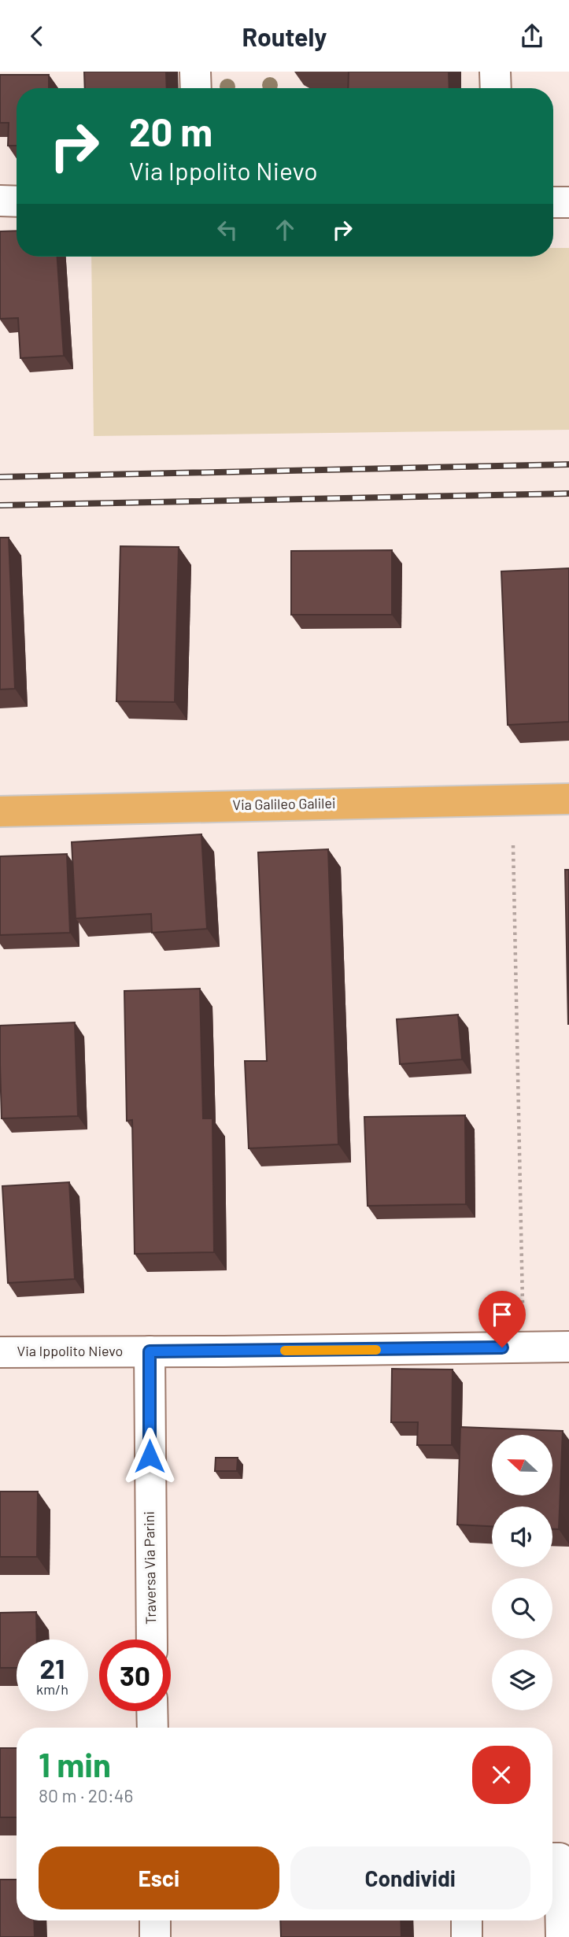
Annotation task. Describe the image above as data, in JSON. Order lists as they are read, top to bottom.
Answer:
{
  "streets": {
    "main road": ["Via Galileo Galilei"],
    "street": ["Via Ippolito Nievo", "Traversa Via Parini"]
  },
  "crossings": [
    ["Via Ippolito Nievo", "Traversa Via Parini"]
  ],
  "north": "left",
  "page": {
    "header": "Routely",
    "turn": ["20 m", "Via Ippolito Nievo"],
    "speed": "21 km/h",
    "limit": "30",
    "heading": ["1 min", "80 m · 20:46"],
    "buttons": ["Esci", "Condividi"]
  }
}
